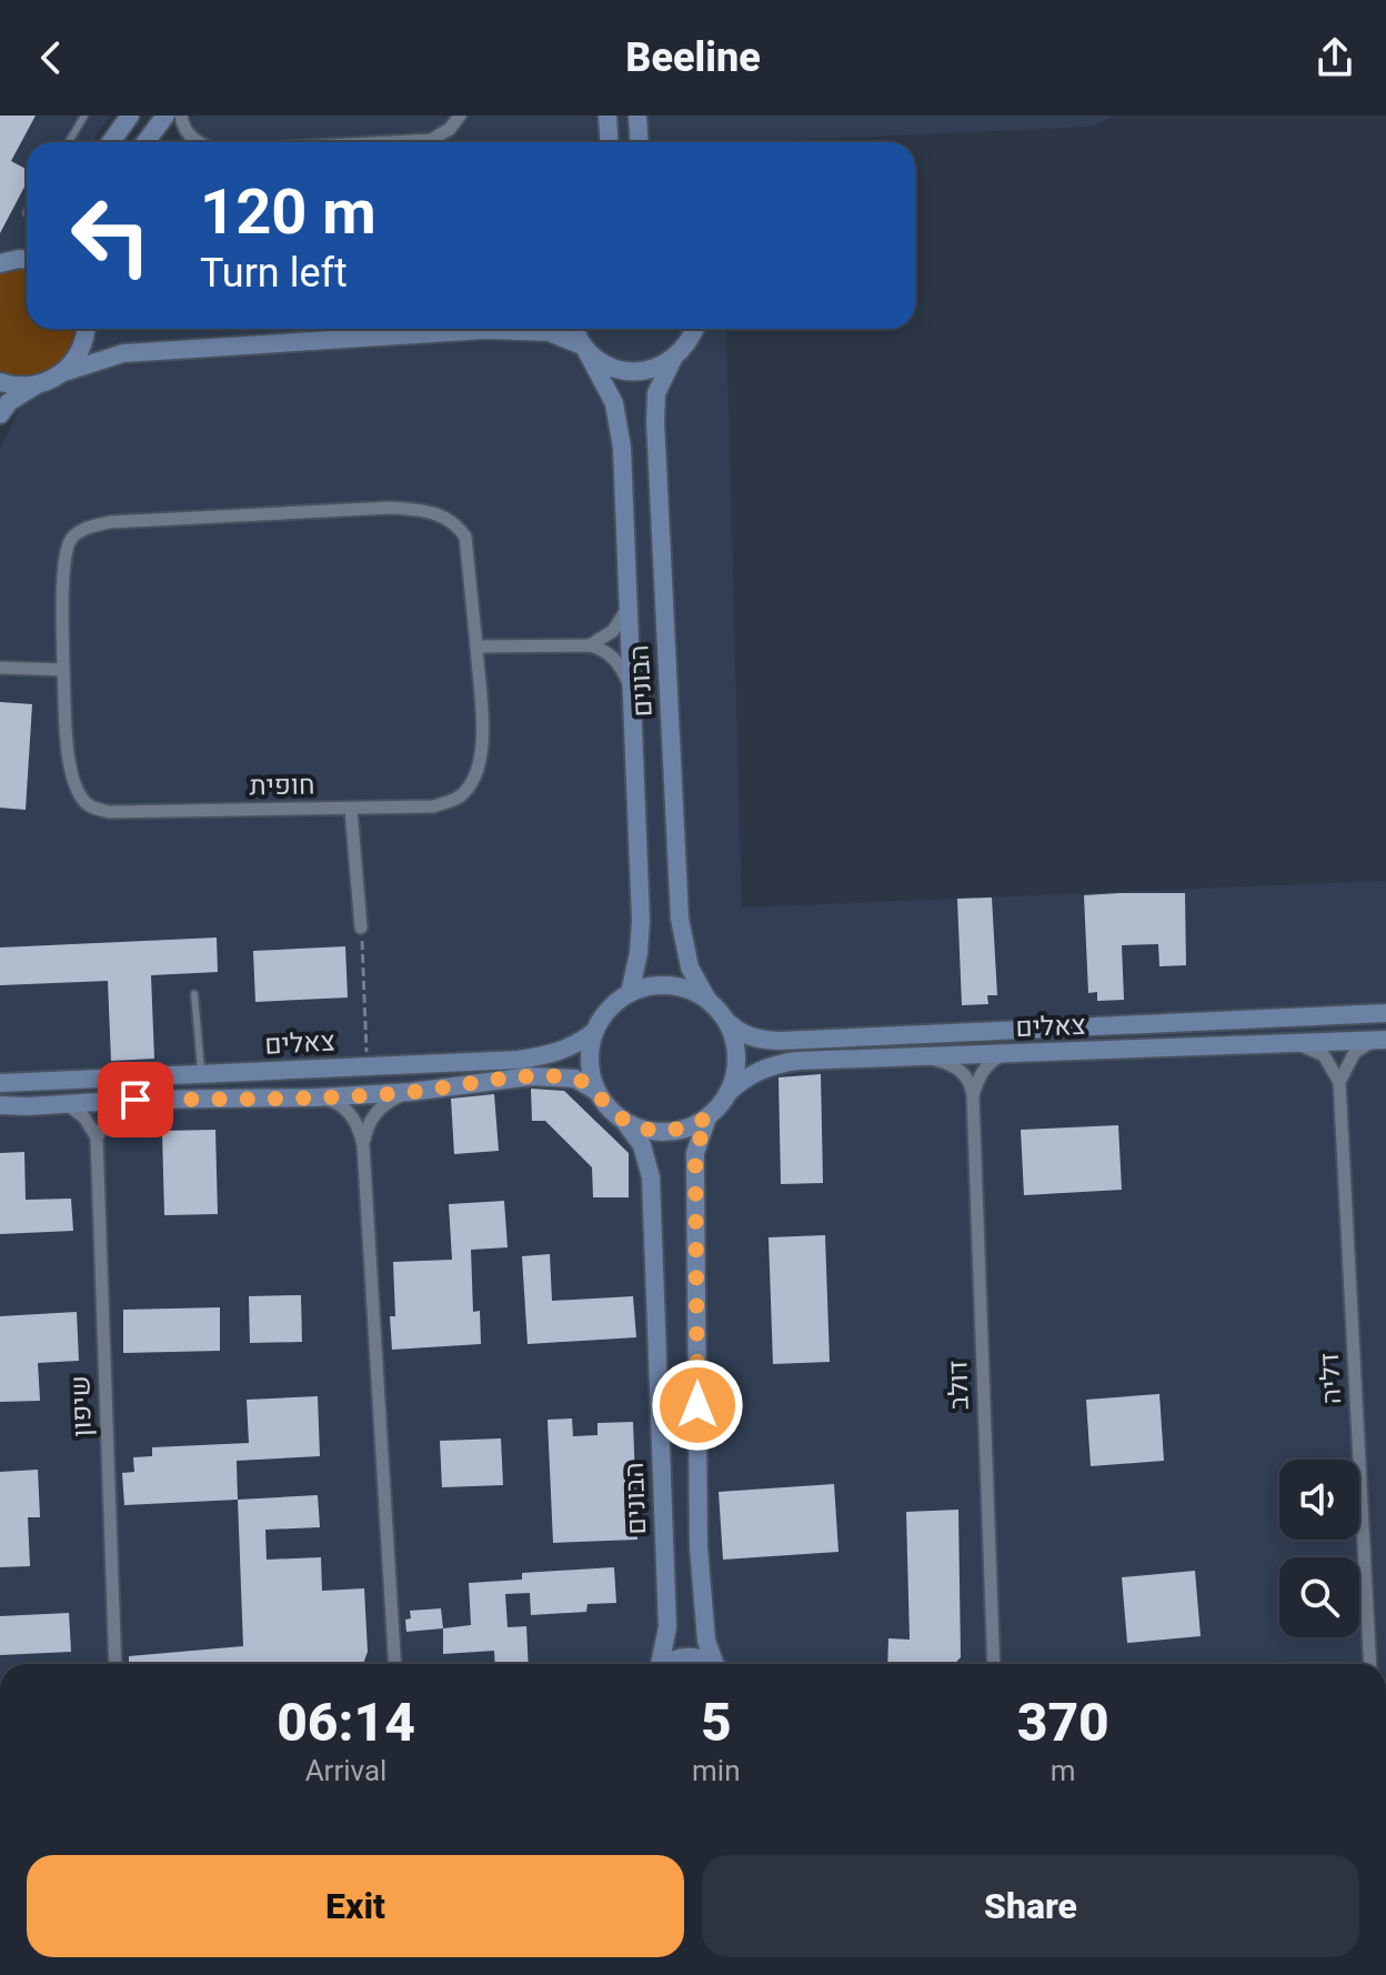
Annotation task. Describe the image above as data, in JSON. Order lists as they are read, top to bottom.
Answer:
{
  "streets": {
    "street": [
      "הבונים",
      "חופית",
      "צאלים",
      "דליה",
      "דולב",
      "שיפון"
    ]
  },
  "crossings": [
    ["הבונים", "צאלים"]
  ],
  "page": {
    "header": "Beeline",
    "turn": ["120 m", "Turn left"],
    "eta": [
      "06:14",
      "Arrival",
      "5",
      "min",
      "370",
      "m"
    ],
    "buttons": ["Exit", "Share"]
  }
}
